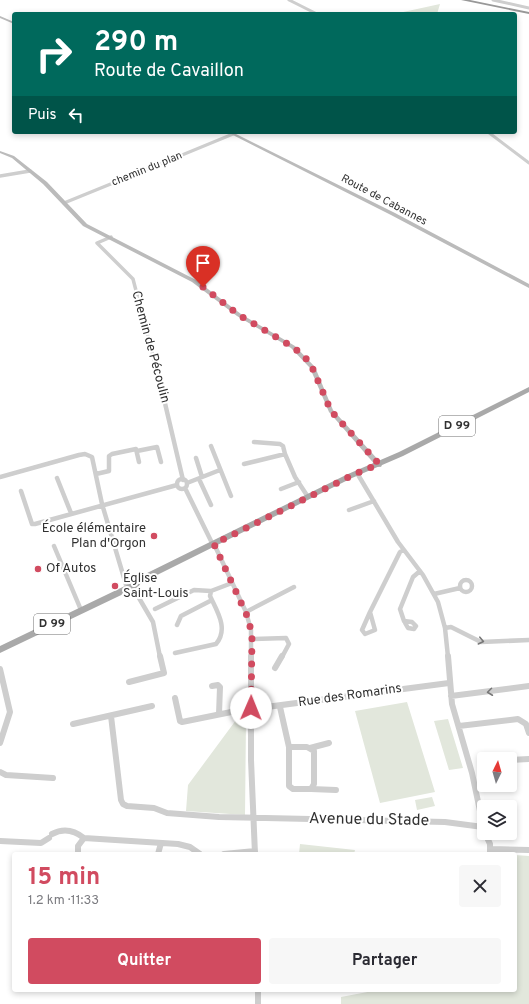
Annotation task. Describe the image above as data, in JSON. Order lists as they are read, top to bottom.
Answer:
{
  "streets": {
    "main road": ["D 99"],
    "street": [
      "chemin du plan",
      "Route de Cabannes",
      "Chemin de Pécoulin",
      "Rue des Romarins",
      "Avenue du Stade"
    ]
  },
  "crossings": [
    ["Chemin de Pécoulin", "D 99"],
    ["Chemin de Pécoulin", "Rue des Romarins"],
    ["Chemin de Pécoulin", "Avenue du Stade"]
  ],
  "places": ["École élémentaire Plan d'Orgon", "Of Autos", "Église Saint-Louis"],
  "north": "top",
  "page": {
    "turn": ["290 m", "Route de Cavaillon"],
    "then": "Puis",
    "heading": ["15 min", "1.2 km · 11:33"],
    "buttons": ["Quitter", "Partager"]
  }
}
